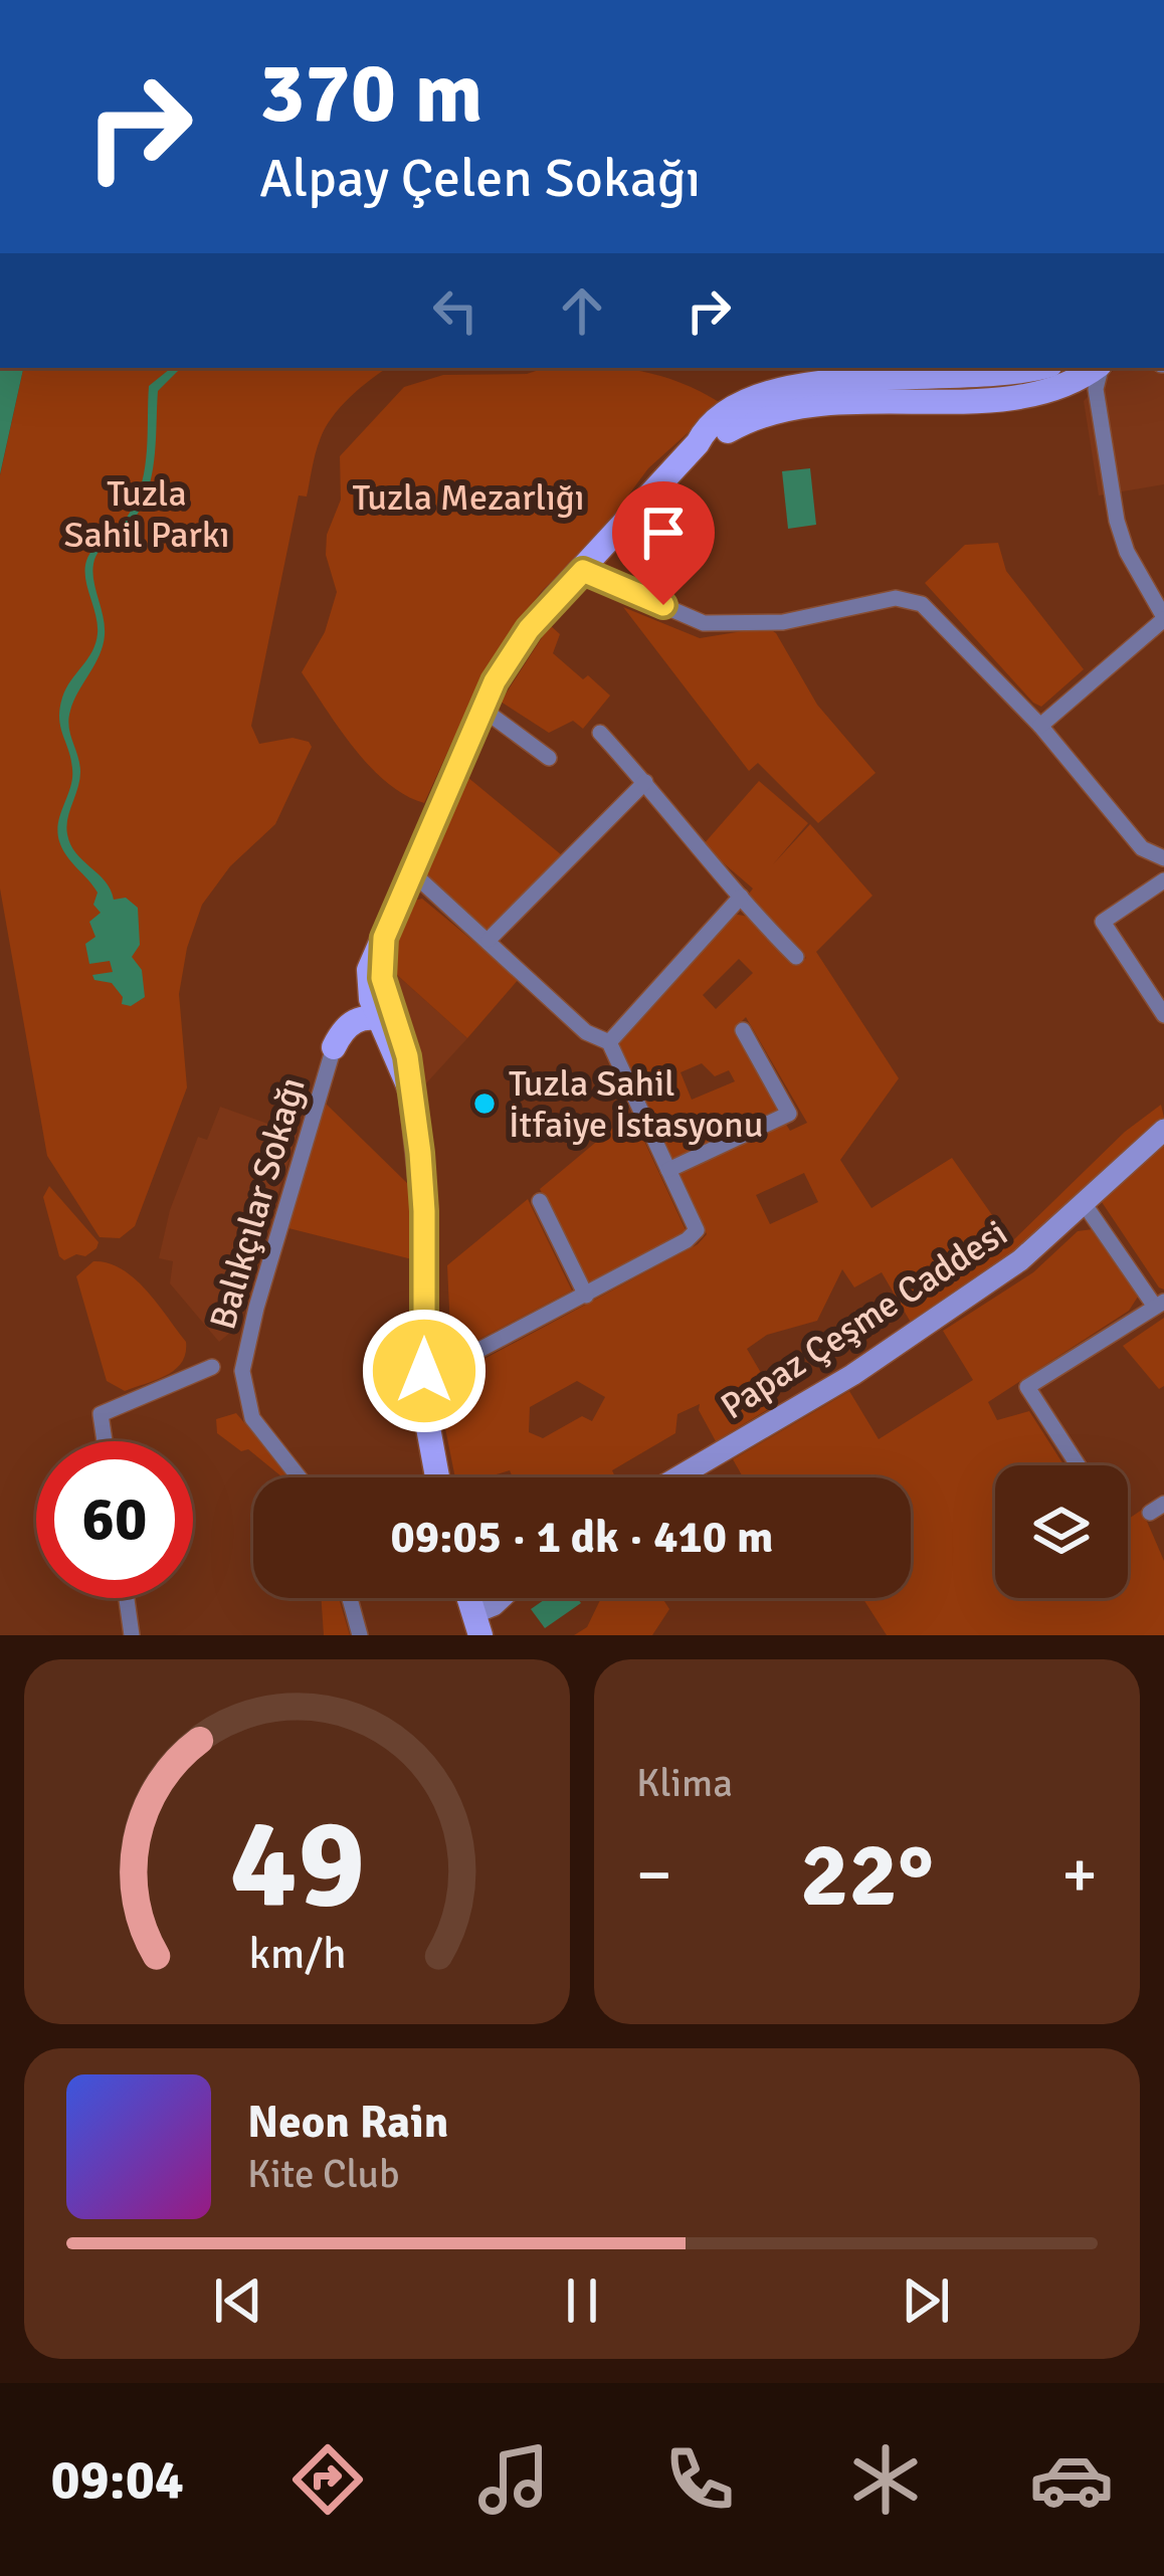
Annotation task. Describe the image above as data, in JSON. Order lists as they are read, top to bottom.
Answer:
{
  "streets": {
    "street": ["Balıkçılar Sokağı", "Papaz Çeşme Caddesi"]
  },
  "parks": ["Tuzla Sahil Parkı", "Tuzla Mezarlığı"],
  "places": ["Tuzla Sahil İtfaiye İstasyonu"],
  "page": {
    "turn": ["370 m", "Alpay Çelen Sokağı"],
    "limit": "60",
    "trip": "09:05 · 1 dk · 410 m",
    "tile": "Klima",
    "heat": ["−", "22°", "+"],
    "song": ["Neon Rain", "Kite Club"],
    "tabs": "09:04",
    "gauge": ["49", "km/h"]
  }
}
